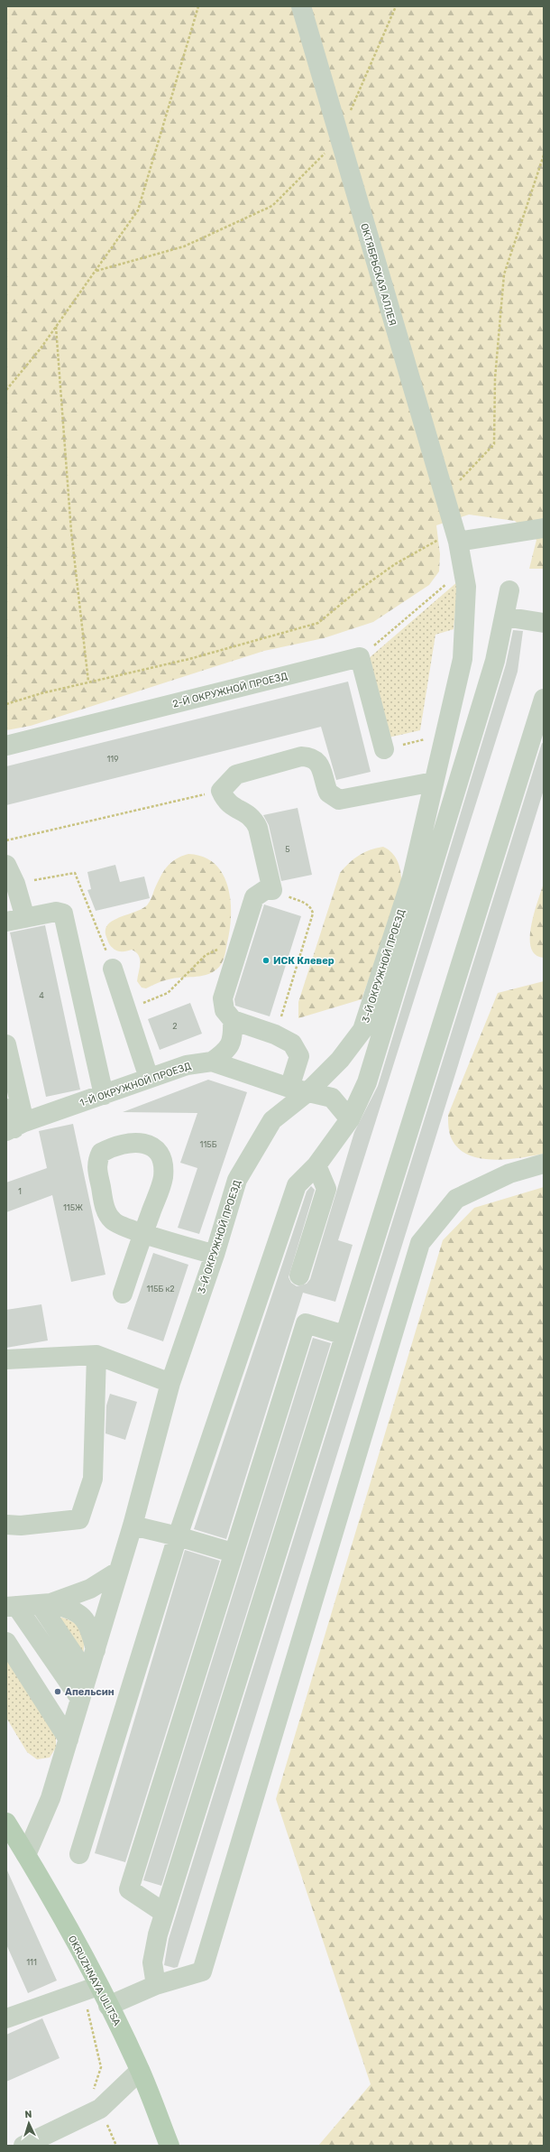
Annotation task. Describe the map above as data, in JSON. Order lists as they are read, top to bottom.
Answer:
{
  "streets": {
    "main road": ["OKRUZHNAYA ULITSA"],
    "street": [
      "ОКТЯБРЬСКАЯ АЛЛЕЯ",
      "2-Й ОКРУЖНОЙ ПРОЕЗД",
      "3-Й ОКРУЖНОЙ ПРОЕЗД",
      "1-Й ОКРУЖНОЙ ПРОЕЗД"
    ]
  },
  "crossings": [
    ["ОКТЯБРЬСКАЯ АЛЛЕЯ", "3-Й ОКРУЖНОЙ ПРОЕЗД"],
    ["3-Й ОКРУЖНОЙ ПРОЕЗД", "1-Й ОКРУЖНОЙ ПРОЕЗД"],
    ["3-Й ОКРУЖНОЙ ПРОЕЗД", "OKRUZHNAYA ULITSA"]
  ],
  "places": ["ИСК Клевер", "Апельсин"],
  "house_numbers": [
    "119",
    "5",
    "4",
    "2",
    "115Б",
    "1",
    "115Ж",
    "115Б к2",
    "111"
  ],
  "north": "top"
}
